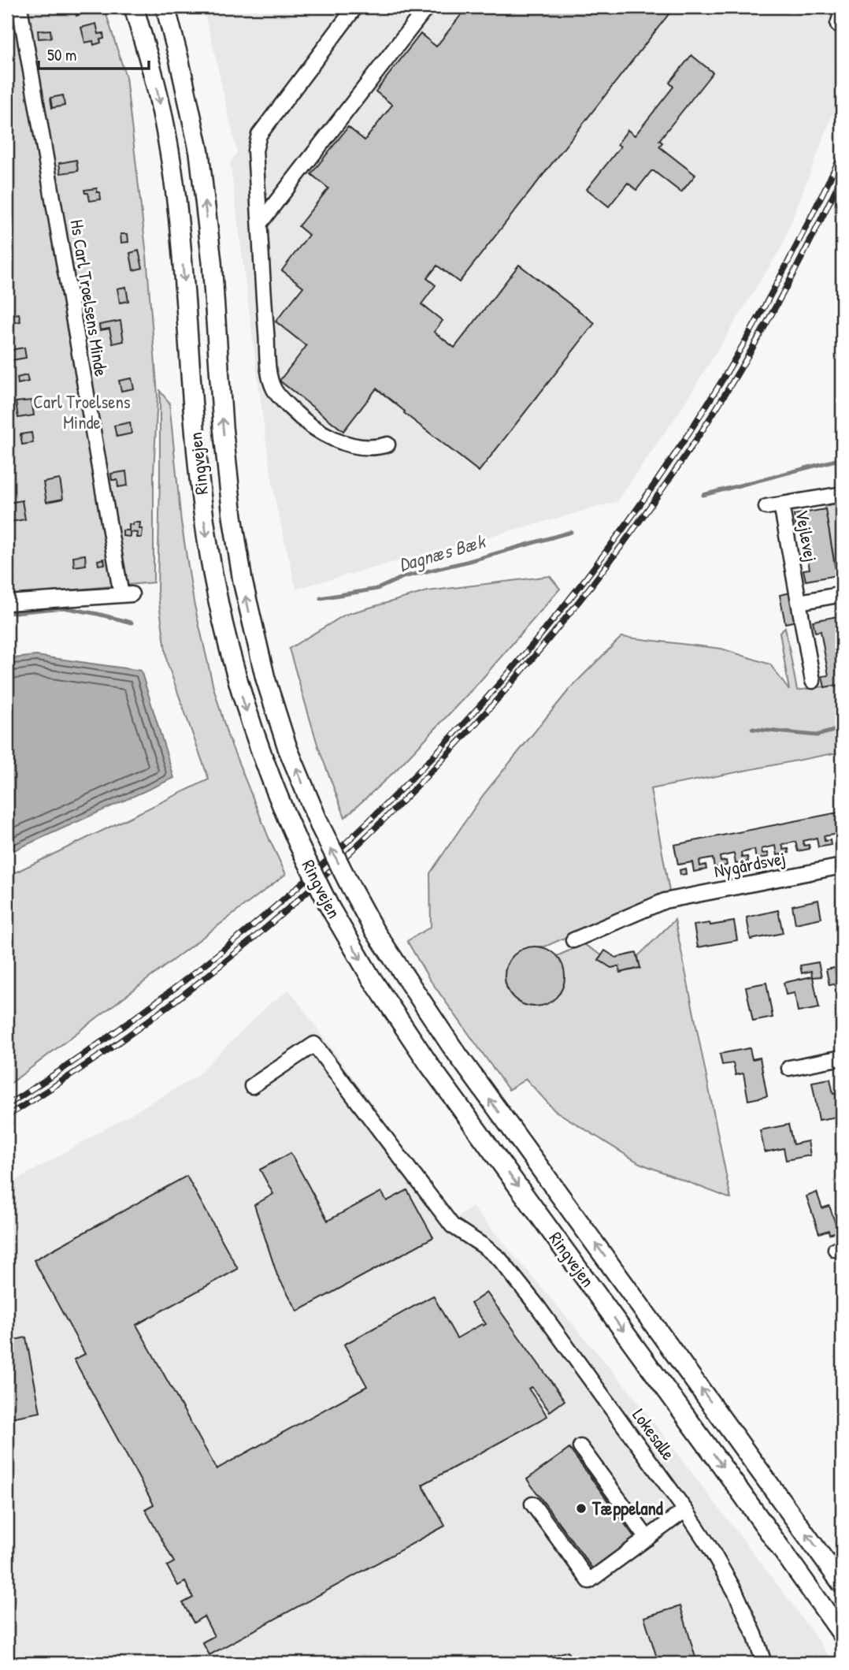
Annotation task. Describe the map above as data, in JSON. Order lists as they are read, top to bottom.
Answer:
{
  "streets": {
    "main road": ["Ringvejen"],
    "street": [
      "Hs Carl Troelsens Minde",
      "Vejlevej",
      "Nygårdsvej",
      "Lokesalle"
    ]
  },
  "water": ["Dagnæs Bæk"],
  "parks": ["Carl Troelsens Minde"],
  "places": ["Tæppeland"],
  "scale_bar": "50 m"
}
